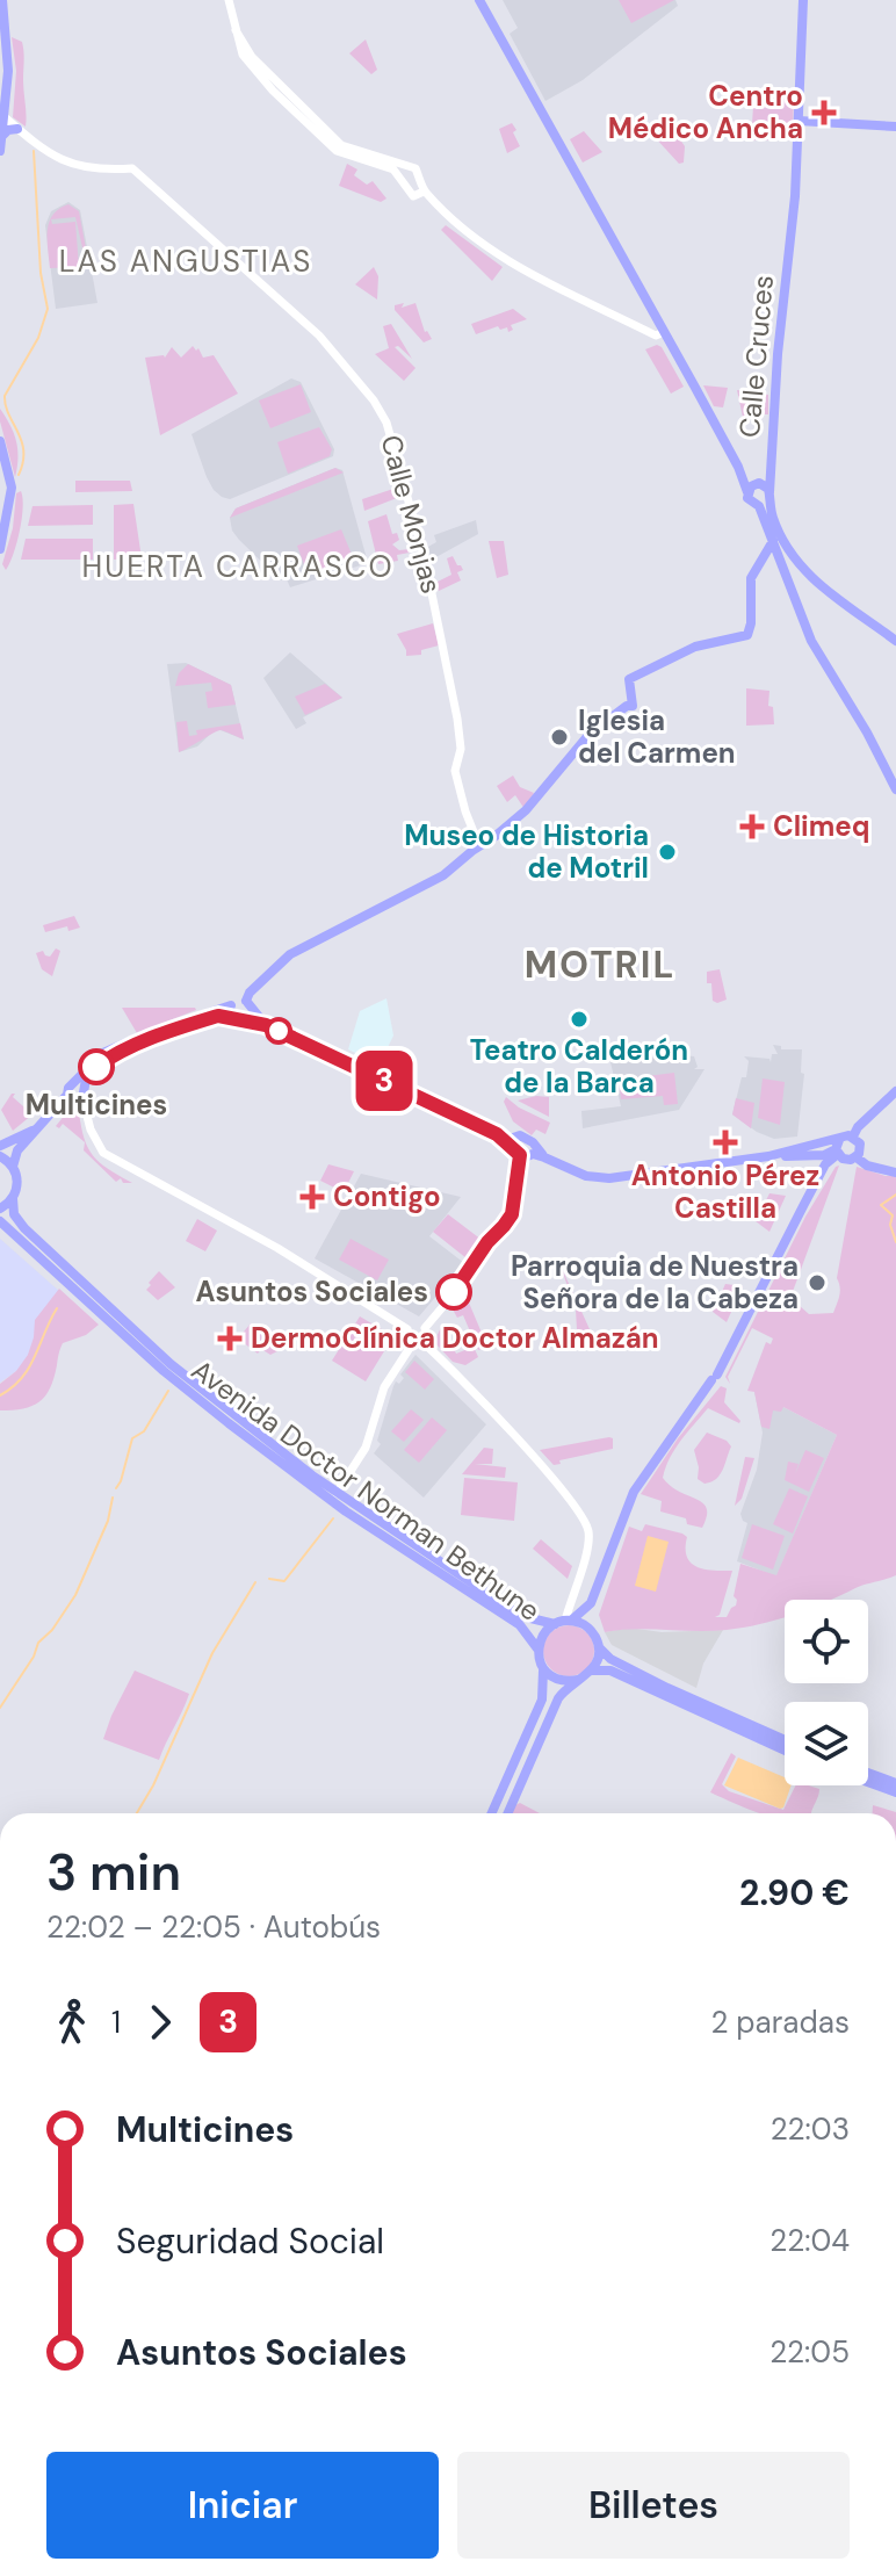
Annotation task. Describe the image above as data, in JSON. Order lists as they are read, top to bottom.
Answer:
{
  "streets": {
    "main road": ["Calle Cruces", "Avenida Doctor Norman Bethune"],
    "street": ["Calle Monjas"]
  },
  "districts": ["LAS ANGUSTIAS", "HUERTA CARRASCO", "MOTRIL"],
  "places": {
    "health": [
      "Centro Médico Ancha",
      "Climeq",
      "Antonio Pérez Castilla",
      "Contigo",
      "DermoClínica Doctor Almazán"
    ],
    "other": [
      "Iglesia del Carmen",
      "Museo de Historia de Motril",
      "Teatro Calderón de la Barca",
      "Multicines",
      "Parroquia de Nuestra Señora de la Cabeza",
      "Asuntos Sociales"
    ]
  },
  "lines": ["bus line 3"],
  "page": {
    "on_map": "3",
    "heading": ["3 min", "22:02 – 22:05 · Autobús", "2.90 €"],
    "legs": ["1", "3", "2 paradas"],
    "list": [
      {
        "name": "Multicines",
        "value": "22:03"
      },
      {
        "name": "Seguridad Social",
        "value": "22:04"
      },
      {
        "name": "Asuntos Sociales",
        "value": "22:05"
      }
    ],
    "buttons": ["Iniciar", "Billetes"]
  }
}
